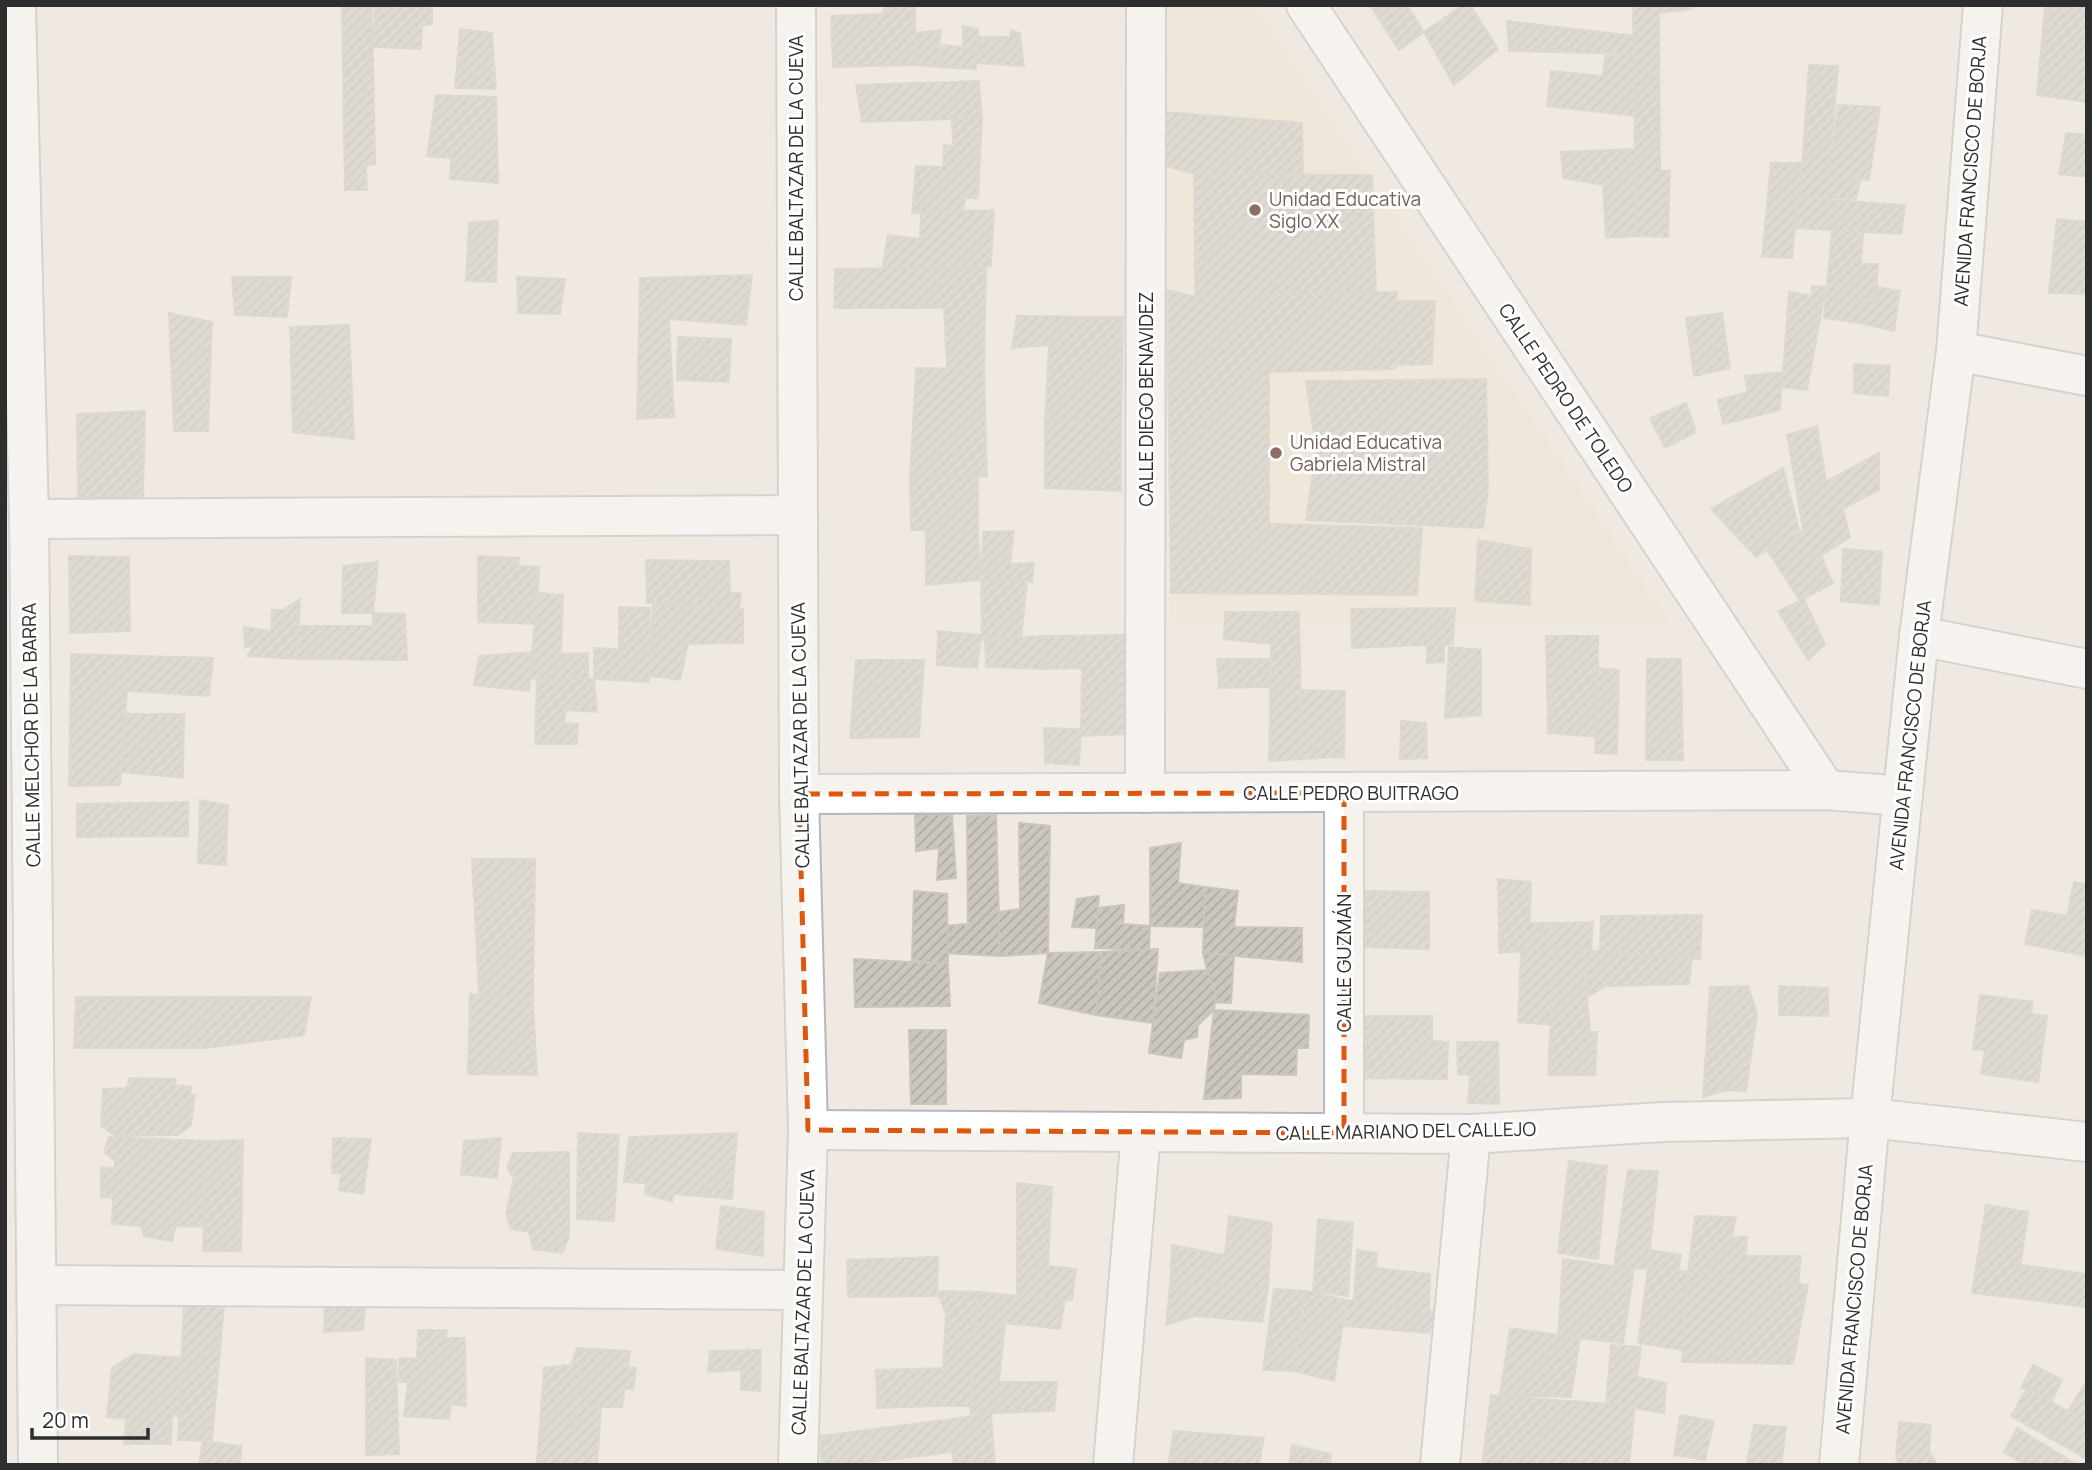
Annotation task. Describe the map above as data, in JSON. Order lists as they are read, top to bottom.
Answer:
{
  "streets": {
    "street": [
      "CALLE BALTAZAR DE LA CUEVA",
      "AVENIDA FRANCISCO DE BORJA",
      "CALLE PEDRO DE TOLEDO",
      "CALLE DIEGO BENAVIDEZ",
      "CALLE MELCHOR DE LA BARRA",
      "CALLE PEDRO BUITRAGO",
      "CALLE GUZMÁN",
      "CALLE MARIANO DEL CALLEJO"
    ]
  },
  "crossings": [
    ["CALLE BALTAZAR DE LA CUEVA", "CALLE PEDRO BUITRAGO"],
    ["CALLE BALTAZAR DE LA CUEVA", "CALLE MARIANO DEL CALLEJO"],
    ["AVENIDA FRANCISCO DE BORJA", "CALLE PEDRO BUITRAGO"],
    ["AVENIDA FRANCISCO DE BORJA", "CALLE MARIANO DEL CALLEJO"],
    ["CALLE PEDRO DE TOLEDO", "CALLE PEDRO BUITRAGO"],
    ["CALLE DIEGO BENAVIDEZ", "CALLE PEDRO BUITRAGO"],
    ["CALLE PEDRO BUITRAGO", "CALLE GUZMÁN"],
    ["CALLE GUZMÁN", "CALLE MARIANO DEL CALLEJO"]
  ],
  "places": ["Unidad Educativa Siglo XX", "Unidad Educativa Gabriela Mistral"],
  "scale_bar": "20 m"
}
